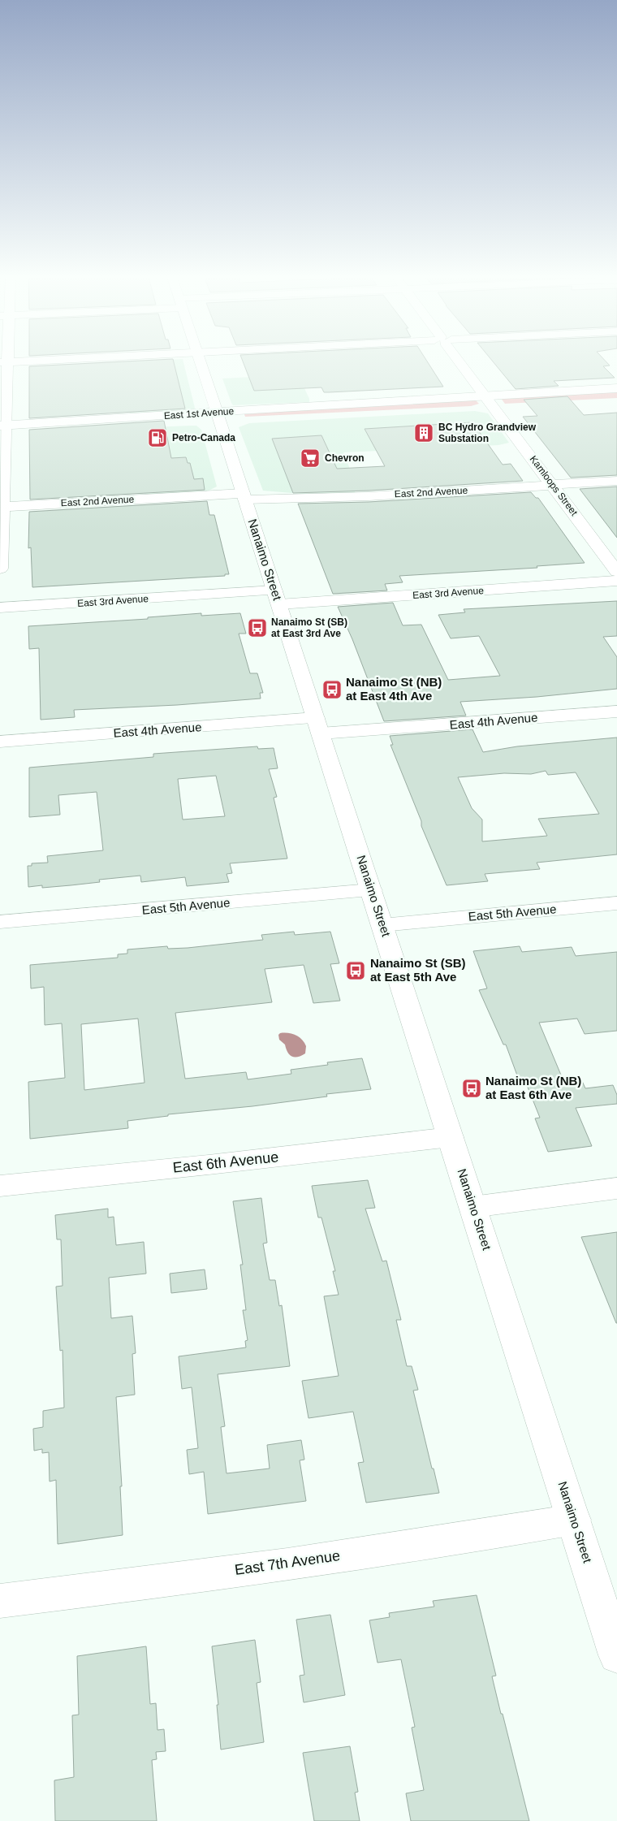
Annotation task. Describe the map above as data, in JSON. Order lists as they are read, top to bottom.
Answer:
{
  "streets": {
    "street": [
      "East 1st Avenue",
      "Kamloops Street",
      "East 2nd Avenue",
      "Nanaimo Street",
      "East 3rd Avenue",
      "East 4th Avenue",
      "East 5th Avenue",
      "East 6th Avenue",
      "East 7th Avenue"
    ]
  },
  "crossings": [
    ["East 1st Avenue", "Kamloops Street"],
    ["East 1st Avenue", "Nanaimo Street"],
    ["Kamloops Street", "East 2nd Avenue"],
    ["East 2nd Avenue", "Nanaimo Street"],
    ["Nanaimo Street", "East 3rd Avenue"],
    ["Nanaimo Street", "East 4th Avenue"],
    ["Nanaimo Street", "East 5th Avenue"],
    ["Nanaimo Street", "East 6th Avenue"],
    ["Nanaimo Street", "East 7th Avenue"]
  ],
  "places": {
    "building": ["BC Hydro Grandview Substation"],
    "fuel station": ["Petro-Canada"],
    "supermarket": ["Chevron"],
    "bus stop": [
      "Nanaimo St (SB) at East 3rd Ave",
      "Nanaimo St (NB) at East 4th Ave",
      "Nanaimo St (SB) at East 5th Ave",
      "Nanaimo St (NB) at East 6th Ave"
    ]
  }
}
